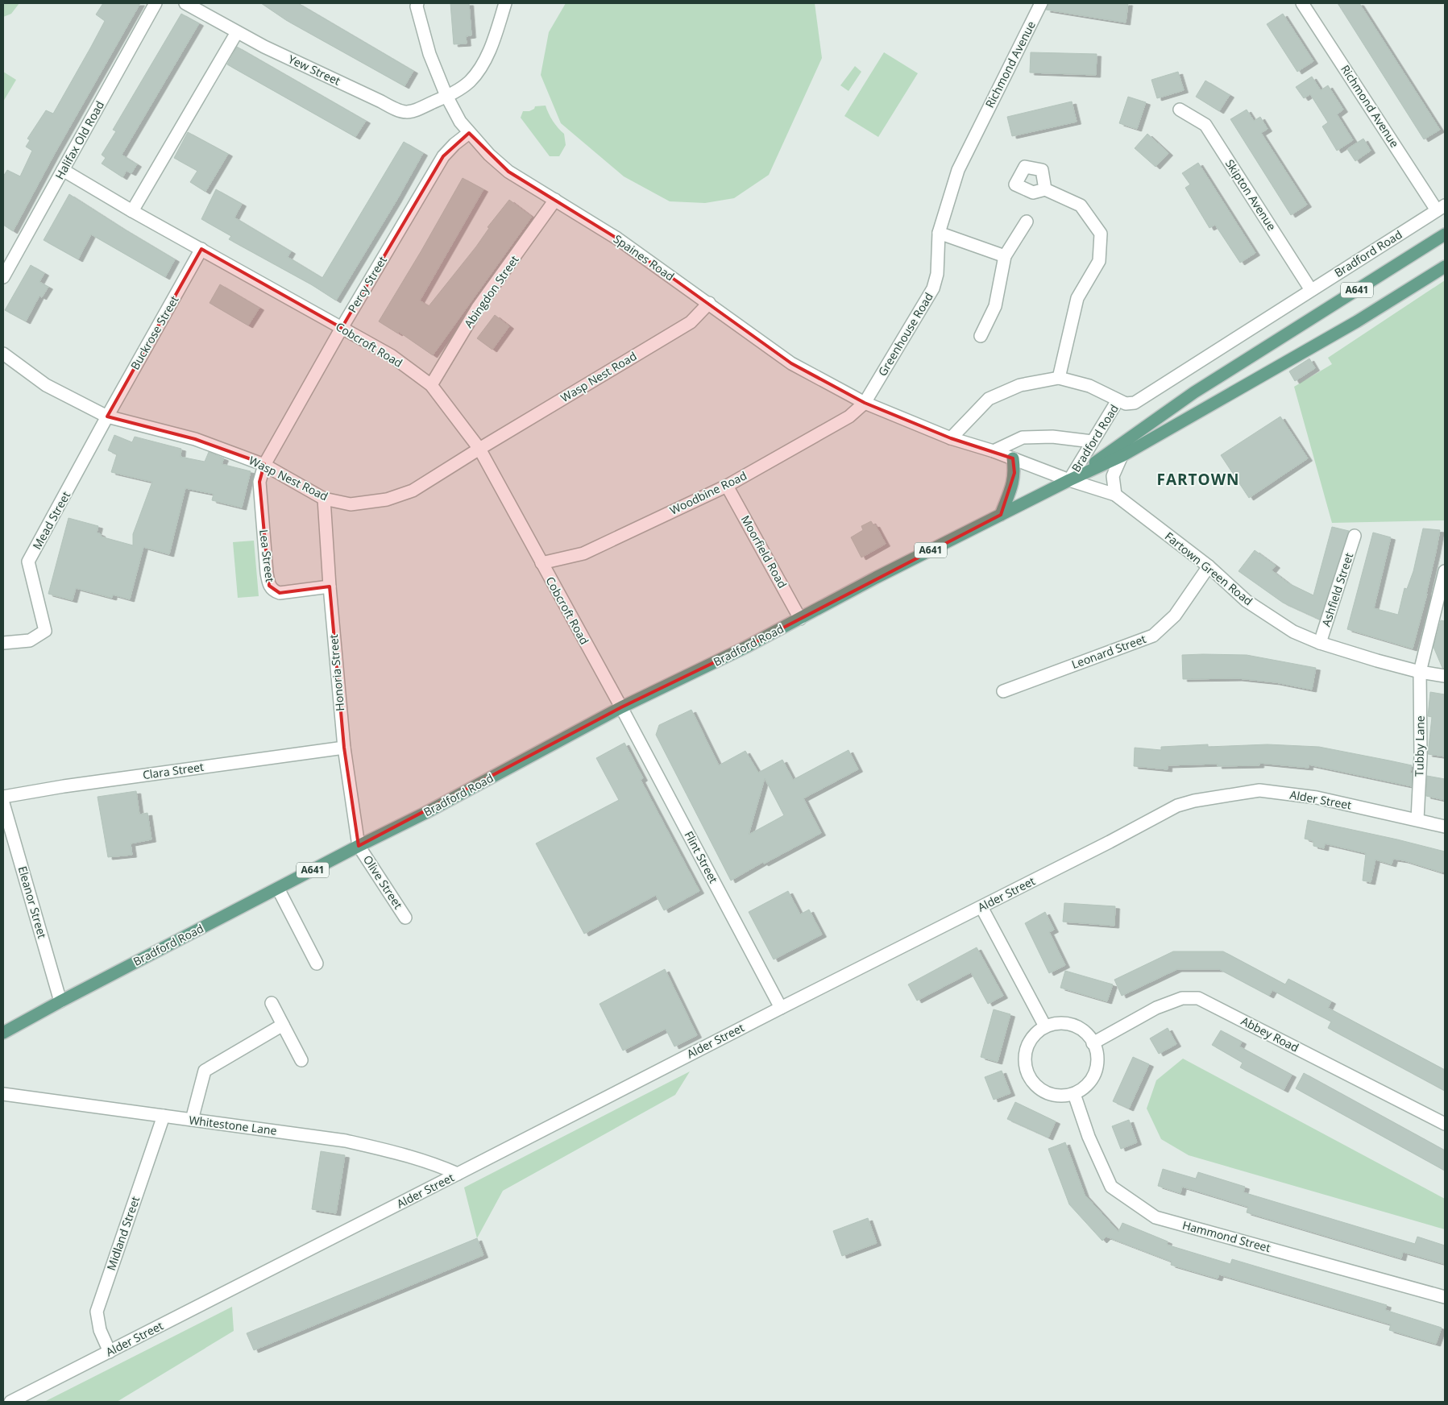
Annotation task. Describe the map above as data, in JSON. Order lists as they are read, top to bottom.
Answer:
{
  "streets": {
    "main road": ["Bradford Road", "A641"],
    "street": [
      "Richmond Avenue",
      "Yew Street",
      "Halifax Old Road",
      "Skipton Avenue",
      "Spaines Road",
      "Percy Street",
      "Abingdon Street",
      "Buckrose Street",
      "Greenhouse Road",
      "Cobcroft Road",
      "Wasp Nest Road",
      "Woodbine Road",
      "Mead Street",
      "Moorfield Road",
      "Lea Street",
      "Fartown Green Road",
      "Ashfield Street",
      "Leonard Street",
      "Honoria Street",
      "Tubby Lane",
      "Clara Street",
      "Alder Street",
      "Flint Street",
      "Olive Street",
      "Eleanor Street",
      "Abbey Road",
      "Whitestone Lane",
      "Midland Street",
      "Hammond Street"
    ]
  },
  "crossings": [
    ["Richmond Avenue", "Bradford Road"],
    ["Richmond Avenue", "Greenhouse Road"],
    ["Yew Street", "Spaines Road"],
    ["Halifax Old Road", "Cobcroft Road"],
    ["Skipton Avenue", "Bradford Road"],
    ["Bradford Road", "Spaines Road"],
    ["Bradford Road", "A641"],
    ["Bradford Road", "Cobcroft Road"],
    ["Bradford Road", "Moorfield Road"],
    ["Bradford Road", "Fartown Green Road"],
    ["Bradford Road", "Honoria Street"],
    ["Bradford Road", "Flint Street"],
    ["Bradford Road", "Olive Street"],
    ["Bradford Road", "Eleanor Street"],
    ["Spaines Road", "Percy Street"],
    ["Spaines Road", "A641"],
    ["Spaines Road", "Abingdon Street"],
    ["Spaines Road", "Greenhouse Road"],
    ["Spaines Road", "Wasp Nest Road"],
    ["Spaines Road", "Woodbine Road"],
    ["Spaines Road", "Fartown Green Road"],
    ["Percy Street", "Cobcroft Road"],
    ["Percy Street", "Wasp Nest Road"],
    ["Percy Street", "Lea Street"],
    ["A641", "Fartown Green Road"],
    ["Abingdon Street", "Cobcroft Road"],
    ["Buckrose Street", "Cobcroft Road"],
    ["Buckrose Street", "Wasp Nest Road"],
    ["Buckrose Street", "Mead Street"],
    ["Greenhouse Road", "Woodbine Road"],
    ["Cobcroft Road", "Wasp Nest Road"],
    ["Cobcroft Road", "Woodbine Road"],
    ["Cobcroft Road", "Flint Street"],
    ["Wasp Nest Road", "Mead Street"],
    ["Wasp Nest Road", "Lea Street"],
    ["Wasp Nest Road", "Honoria Street"],
    ["Woodbine Road", "Moorfield Road"],
    ["Lea Street", "Honoria Street"],
    ["Fartown Green Road", "Ashfield Street"],
    ["Fartown Green Road", "Leonard Street"],
    ["Fartown Green Road", "Tubby Lane"],
    ["Honoria Street", "Clara Street"],
    ["Honoria Street", "Olive Street"],
    ["Tubby Lane", "Alder Street"],
    ["Alder Street", "Flint Street"],
    ["Alder Street", "Whitestone Lane"],
    ["Alder Street", "Midland Street"],
    ["Abbey Road", "Hammond Street"],
    ["Whitestone Lane", "Midland Street"]
  ],
  "districts": ["FARTOWN"]
}
